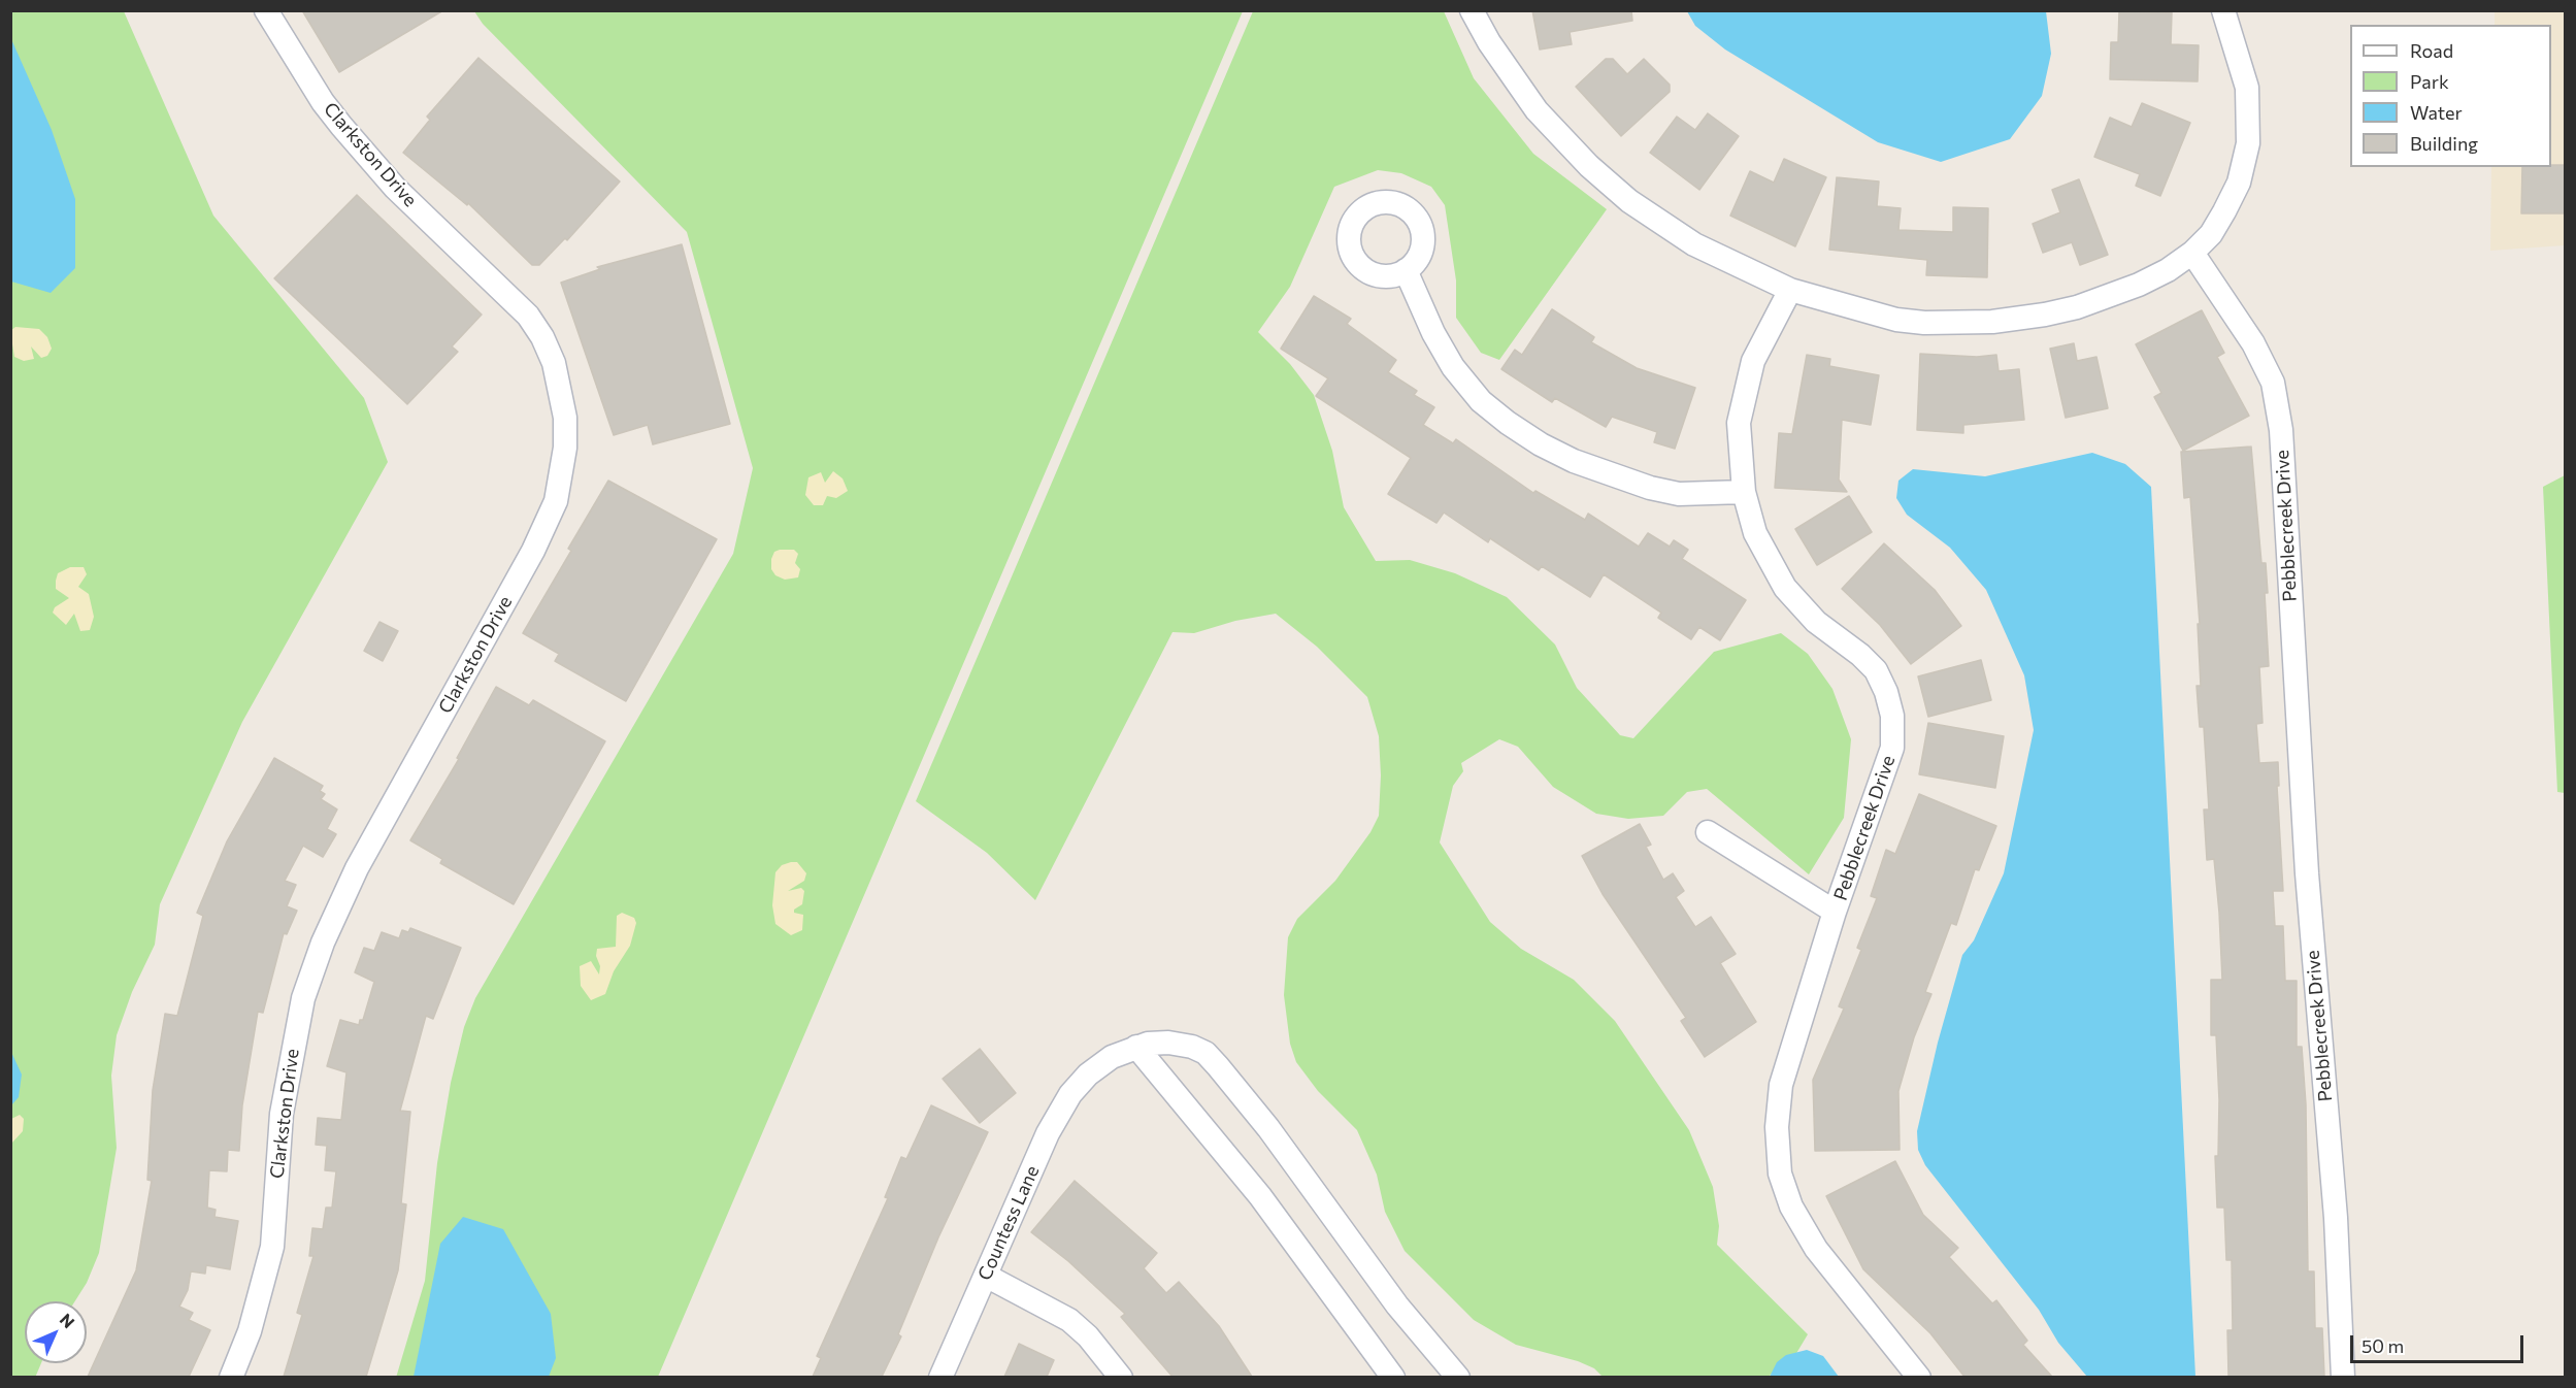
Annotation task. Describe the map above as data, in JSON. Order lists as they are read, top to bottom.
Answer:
{
  "streets": {
    "street": ["Clarkston Drive", "Pebblecreek Drive", "Countess Lane"]
  },
  "legend": [
    "Road",
    "Park",
    "Water",
    "Building"
  ],
  "scale_bar": "50 m",
  "north": "top right"
}
